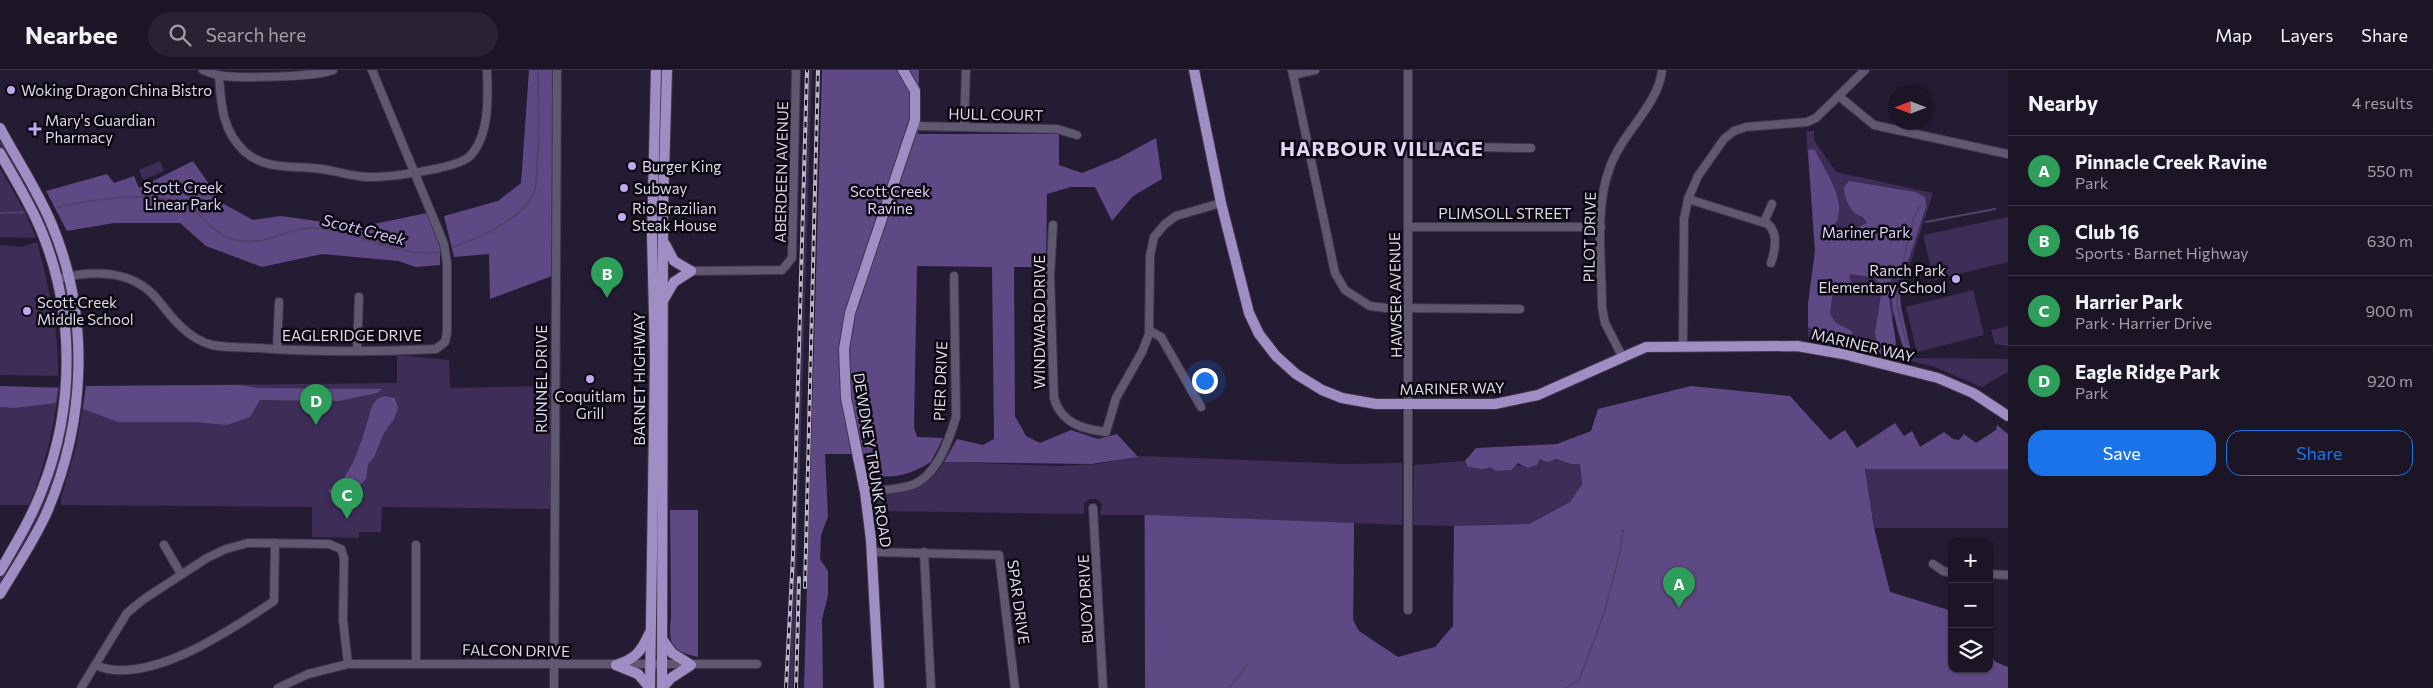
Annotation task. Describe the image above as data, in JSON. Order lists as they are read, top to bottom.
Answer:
{
  "streets": {
    "main road": ["MARINER WAY", "BARNET HIGHWAY", "DEWDNEY TRUNK ROAD"],
    "street": [
      "HULL COURT",
      "ABERDEEN AVENUE",
      "PLIMSOLL STREET",
      "PILOT DRIVE",
      "HAWSER AVENUE",
      "WINDWARD DRIVE",
      "EAGLERIDGE DRIVE",
      "RUNNEL DRIVE",
      "PIER DRIVE",
      "BUOY DRIVE",
      "SPAR DRIVE",
      "FALCON DRIVE"
    ]
  },
  "crossings": [
    ["HULL COURT", "DEWDNEY TRUNK ROAD"],
    ["PLIMSOLL STREET", "PILOT DRIVE"],
    ["PLIMSOLL STREET", "HAWSER AVENUE"],
    ["PILOT DRIVE", "MARINER WAY"],
    ["HAWSER AVENUE", "MARINER WAY"],
    ["WINDWARD DRIVE", "MARINER WAY"],
    ["RUNNEL DRIVE", "FALCON DRIVE"],
    ["BARNET HIGHWAY", "FALCON DRIVE"],
    ["PIER DRIVE", "DEWDNEY TRUNK ROAD"],
    ["DEWDNEY TRUNK ROAD", "SPAR DRIVE"]
  ],
  "districts": ["HARBOUR VILLAGE"],
  "water": ["Scott Creek"],
  "parks": ["Scott Creek Linear Park", "Scott Creek Ravine", "Mariner Park"],
  "places": {
    "other": [
      "Woking Dragon China Bistro",
      "Burger King",
      "Subway",
      "Rio Brazilian Steak House",
      "Ranch Park Elementary School",
      "Scott Creek Middle School",
      "Coquitlam Grill"
    ],
    "health": ["Mary's Guardian Pharmacy"]
  },
  "north": "left",
  "page": {
    "header": "Nearbee",
    "search": "Search here",
    "nav": ["Map", "Layers", "Share"],
    "heading": ["Nearby", "4 results"],
    "list": [
      {
        "mark": "A",
        "name": "Pinnacle Creek Ravine",
        "note": "Park",
        "value": "550 m"
      },
      {
        "mark": "B",
        "name": "Club 16",
        "note": "Sports · Barnet Highway",
        "value": "630 m"
      },
      {
        "mark": "C",
        "name": "Harrier Park",
        "note": "Park · Harrier Drive",
        "value": "900 m"
      },
      {
        "mark": "D",
        "name": "Eagle Ridge Park",
        "note": "Park",
        "value": "920 m"
      }
    ],
    "pins": [
      "B",
      "D",
      "C",
      "A"
    ],
    "buttons": ["Save", "Share"],
    "map_buttons": ["+", "−"]
  }
}
